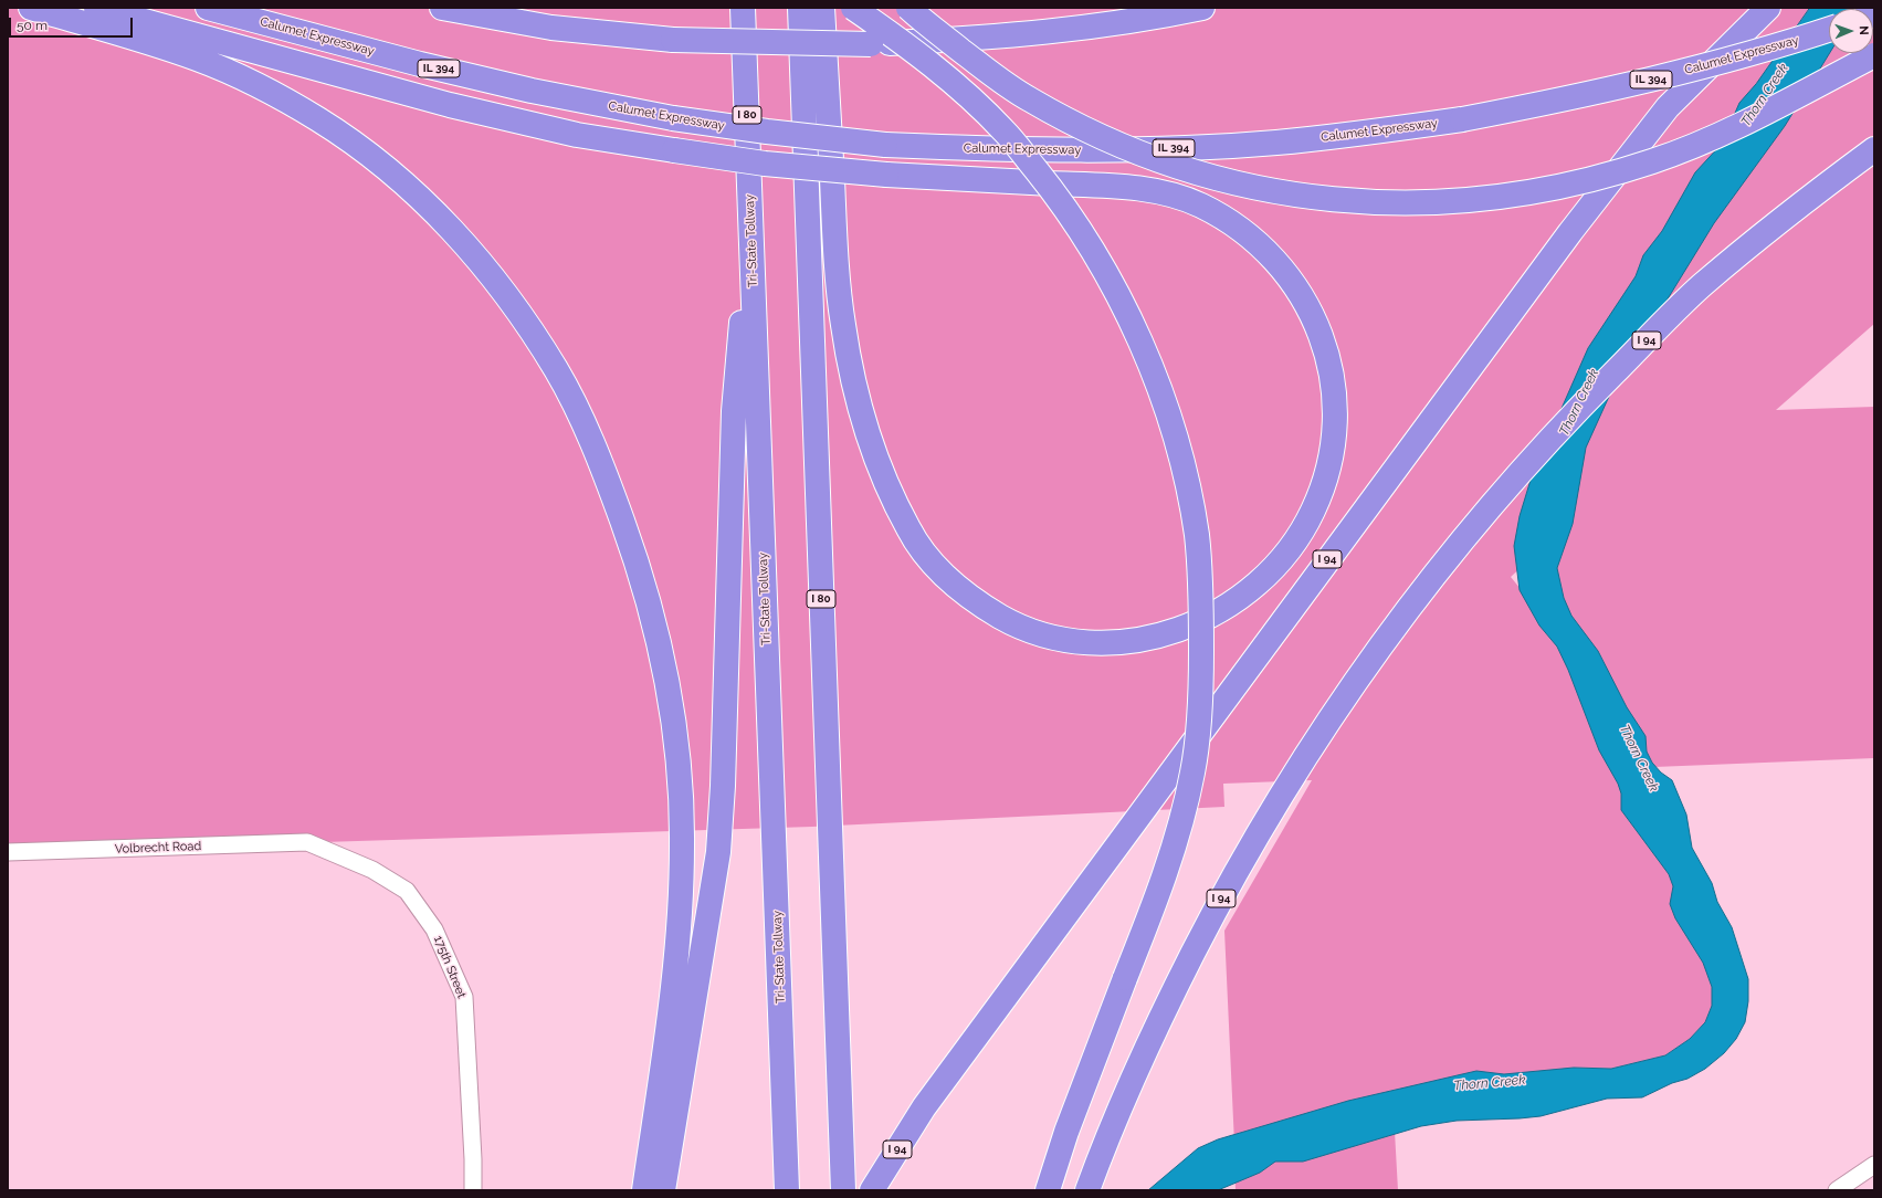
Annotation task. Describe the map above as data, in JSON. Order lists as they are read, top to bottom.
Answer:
{
  "streets": {
    "highway": [
      "Calumet Expressway",
      "IL 394",
      "I 80",
      "Tri-State Tollway",
      "I 94"
    ],
    "street": ["Volbrecht Road", "175th Street"]
  },
  "crossings": [
    ["Volbrecht Road", "175th Street"]
  ],
  "water": ["Thorn Creek"],
  "scale_bar": "50 m",
  "north": "right"
}
